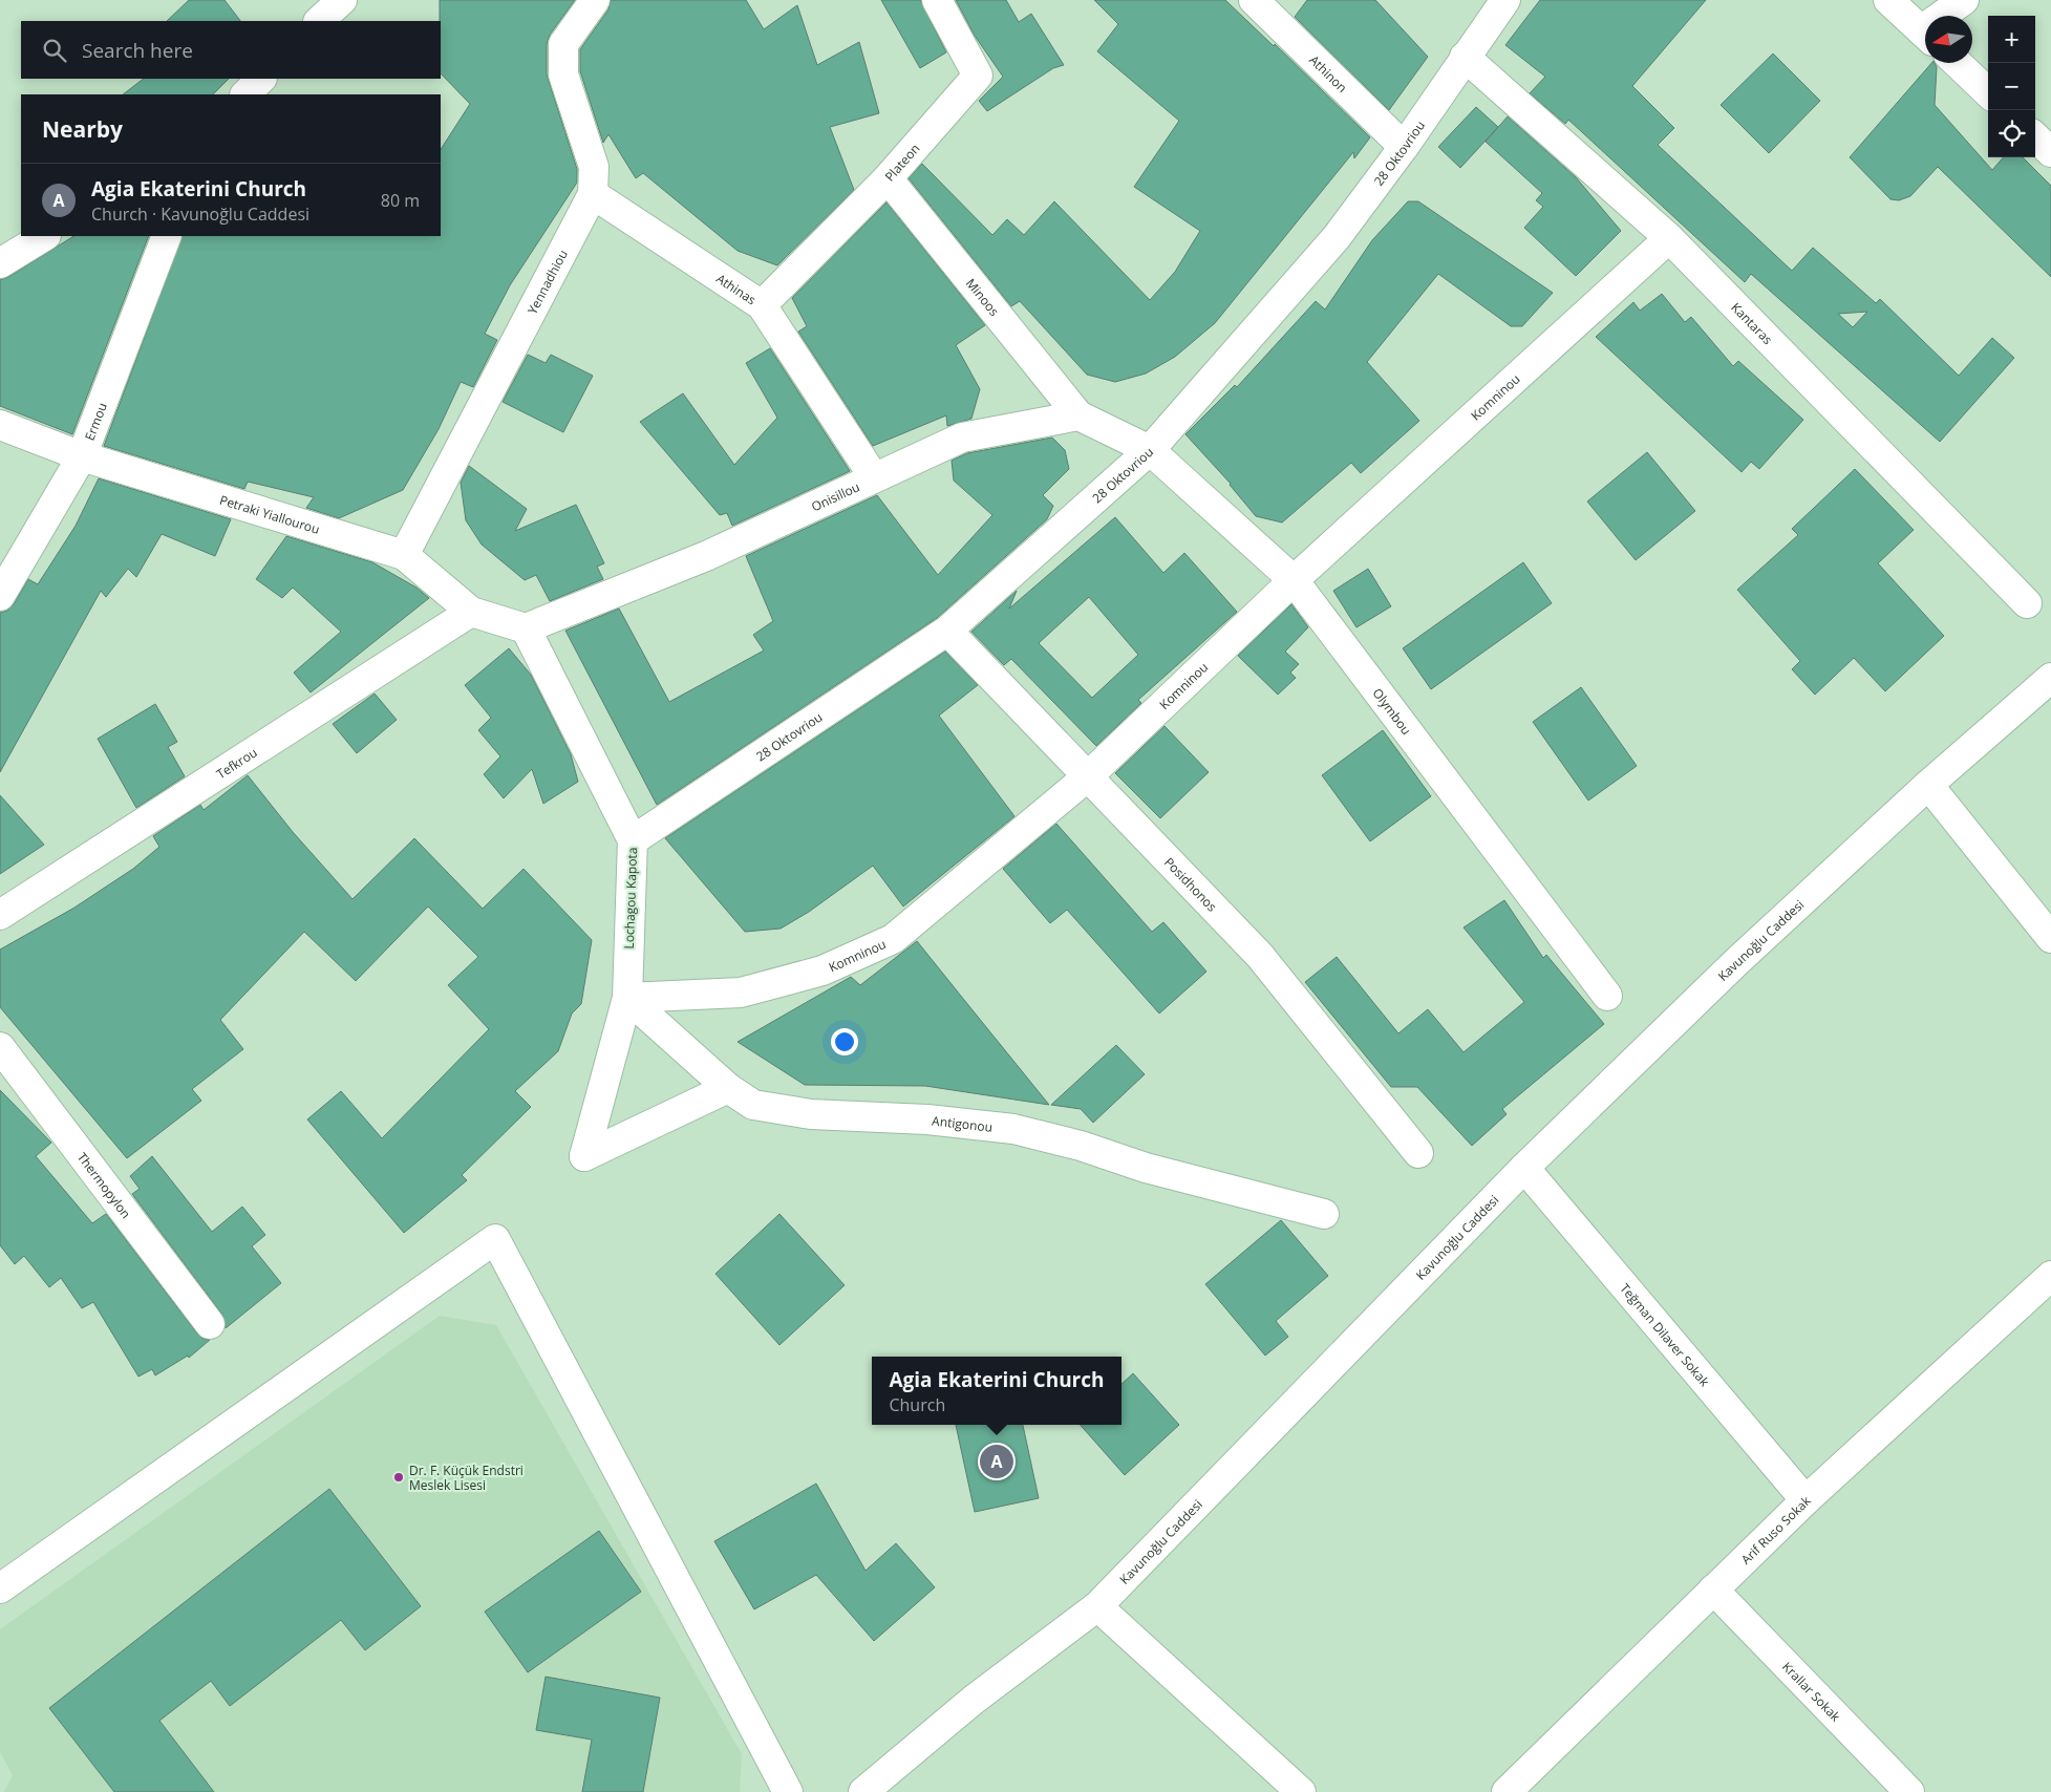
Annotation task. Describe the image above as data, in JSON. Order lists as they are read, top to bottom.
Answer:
{
  "streets": {
    "street": [
      "Athinon",
      "28 Oktovriou",
      "Plateon",
      "Yennadhiou",
      "Athinas",
      "Minoos",
      "Kantaras",
      "Komninou",
      "Ermou",
      "Onisillou",
      "Petraki Yiallourou",
      "Olymbou",
      "Tefkrou",
      "Posidhonos",
      "Lochagou Kapota",
      "Kavunoğlu Caddesi",
      "Antigonou",
      "Thermopylon",
      "Teğman Dilaver Sokak",
      "Arif Ruso Sokak",
      "Krallar Sokak"
    ]
  },
  "crossings": [
    ["Athinon", "28 Oktovriou"],
    ["28 Oktovriou", "Kantaras"],
    ["28 Oktovriou", "Olymbou"],
    ["28 Oktovriou", "Posidhonos"],
    ["28 Oktovriou", "Lochagou Kapota"],
    ["Plateon", "Athinas"],
    ["Plateon", "Minoos"],
    ["Yennadhiou", "Athinas"],
    ["Yennadhiou", "Petraki Yiallourou"],
    ["Athinas", "Onisillou"],
    ["Minoos", "Onisillou"],
    ["Kantaras", "Komninou"],
    ["Komninou", "Olymbou"],
    ["Komninou", "Posidhonos"],
    ["Komninou", "Lochagou Kapota"],
    ["Komninou", "Antigonou"],
    ["Ermou", "Petraki Yiallourou"],
    ["Onisillou", "Petraki Yiallourou"],
    ["Onisillou", "Lochagou Kapota"],
    ["Petraki Yiallourou", "Tefkrou"],
    ["Petraki Yiallourou", "Lochagou Kapota"],
    ["Lochagou Kapota", "Antigonou"],
    ["Kavunoğlu Caddesi", "Teğman Dilaver Sokak"],
    ["Teğman Dilaver Sokak", "Arif Ruso Sokak"],
    ["Arif Ruso Sokak", "Krallar Sokak"]
  ],
  "places": ["Dr. F. Küçük Endstri Meslek Lisesi"],
  "north": "left",
  "page": {
    "map_buttons": ["+", "−"],
    "search": "Search here",
    "heading": "Nearby",
    "list": [
      {
        "mark": "A",
        "name": "Agia Ekaterini Church",
        "note": "Church · Kavunoğlu Caddesi",
        "value": "80 m"
      }
    ],
    "popup": ["Agia Ekaterini Church", "Church"],
    "pins": "A"
  }
}
